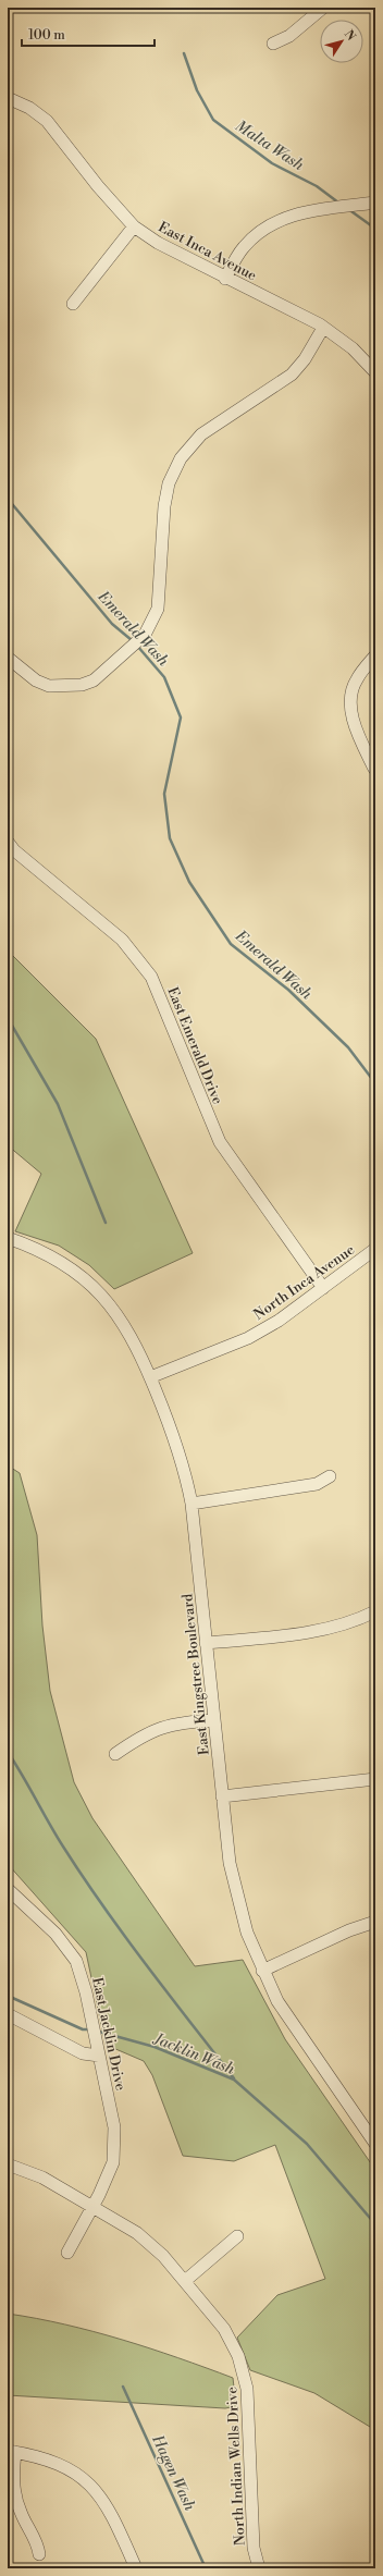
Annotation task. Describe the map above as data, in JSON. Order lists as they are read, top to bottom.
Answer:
{
  "streets": {
    "street": [
      "East Inca Avenue",
      "East Emerald Drive",
      "North Inca Avenue",
      "East Kingstree Boulevard",
      "East Jacklin Drive",
      "North Indian Wells Drive"
    ]
  },
  "crossings": [
    ["East Emerald Drive", "North Inca Avenue"],
    ["North Inca Avenue", "East Kingstree Boulevard"],
    ["East Jacklin Drive", "North Indian Wells Drive"]
  ],
  "water": [
    "Malta Wash",
    "Emerald Wash",
    "Jacklin Wash",
    "Hagen Wash"
  ],
  "scale_bar": "100 m",
  "north": "top right"
}
